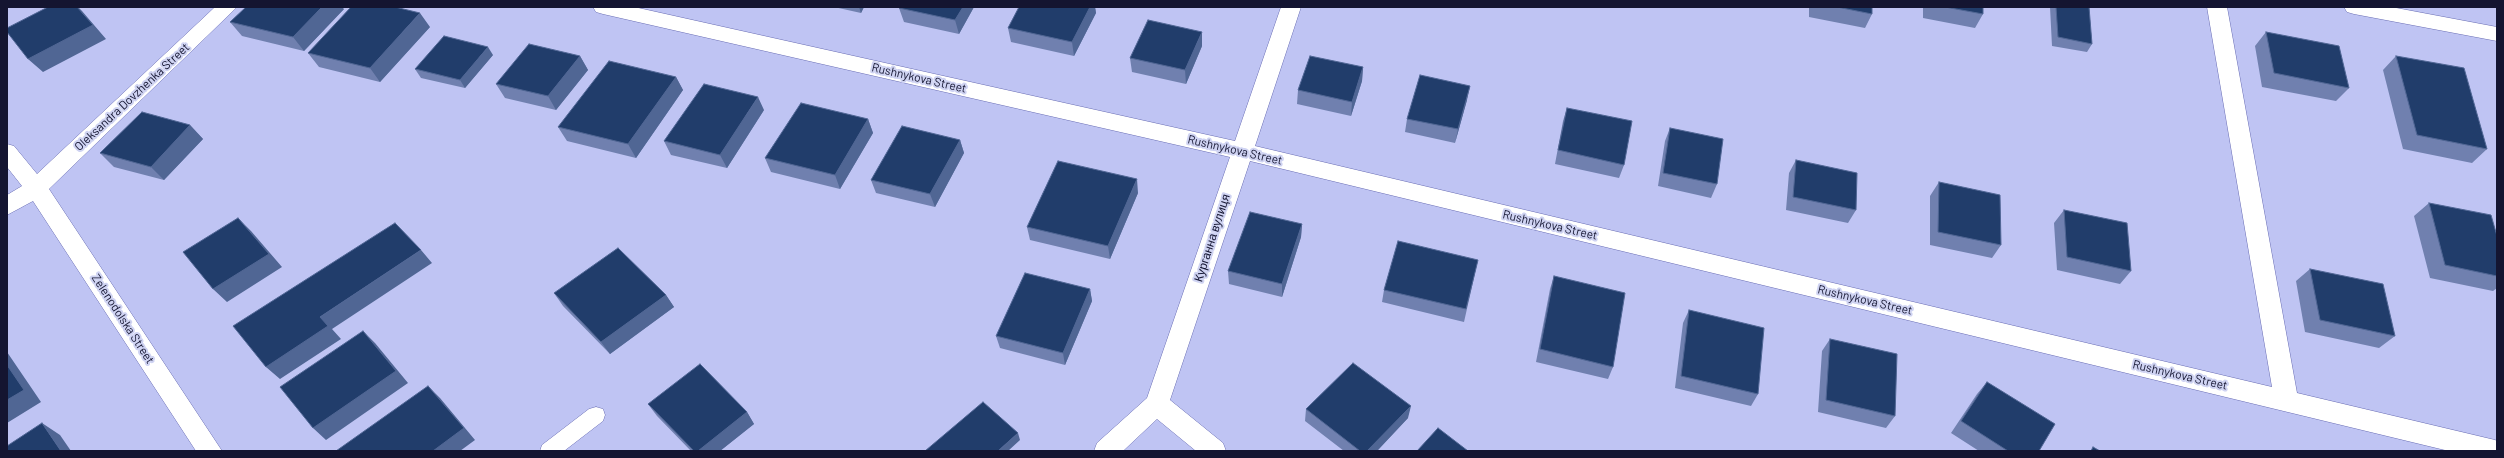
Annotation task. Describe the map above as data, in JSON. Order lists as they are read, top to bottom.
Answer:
{
  "streets": {
    "street": [
      "Rushnykova Street",
      "Oleksandra Dovzhenka Street",
      "Курганна вулиця",
      "Zelenodolska Street"
    ]
  },
  "crossings": [
    ["Rushnykova Street", "Курганна вулиця"],
    ["Oleksandra Dovzhenka Street", "Zelenodolska Street"]
  ]
}
